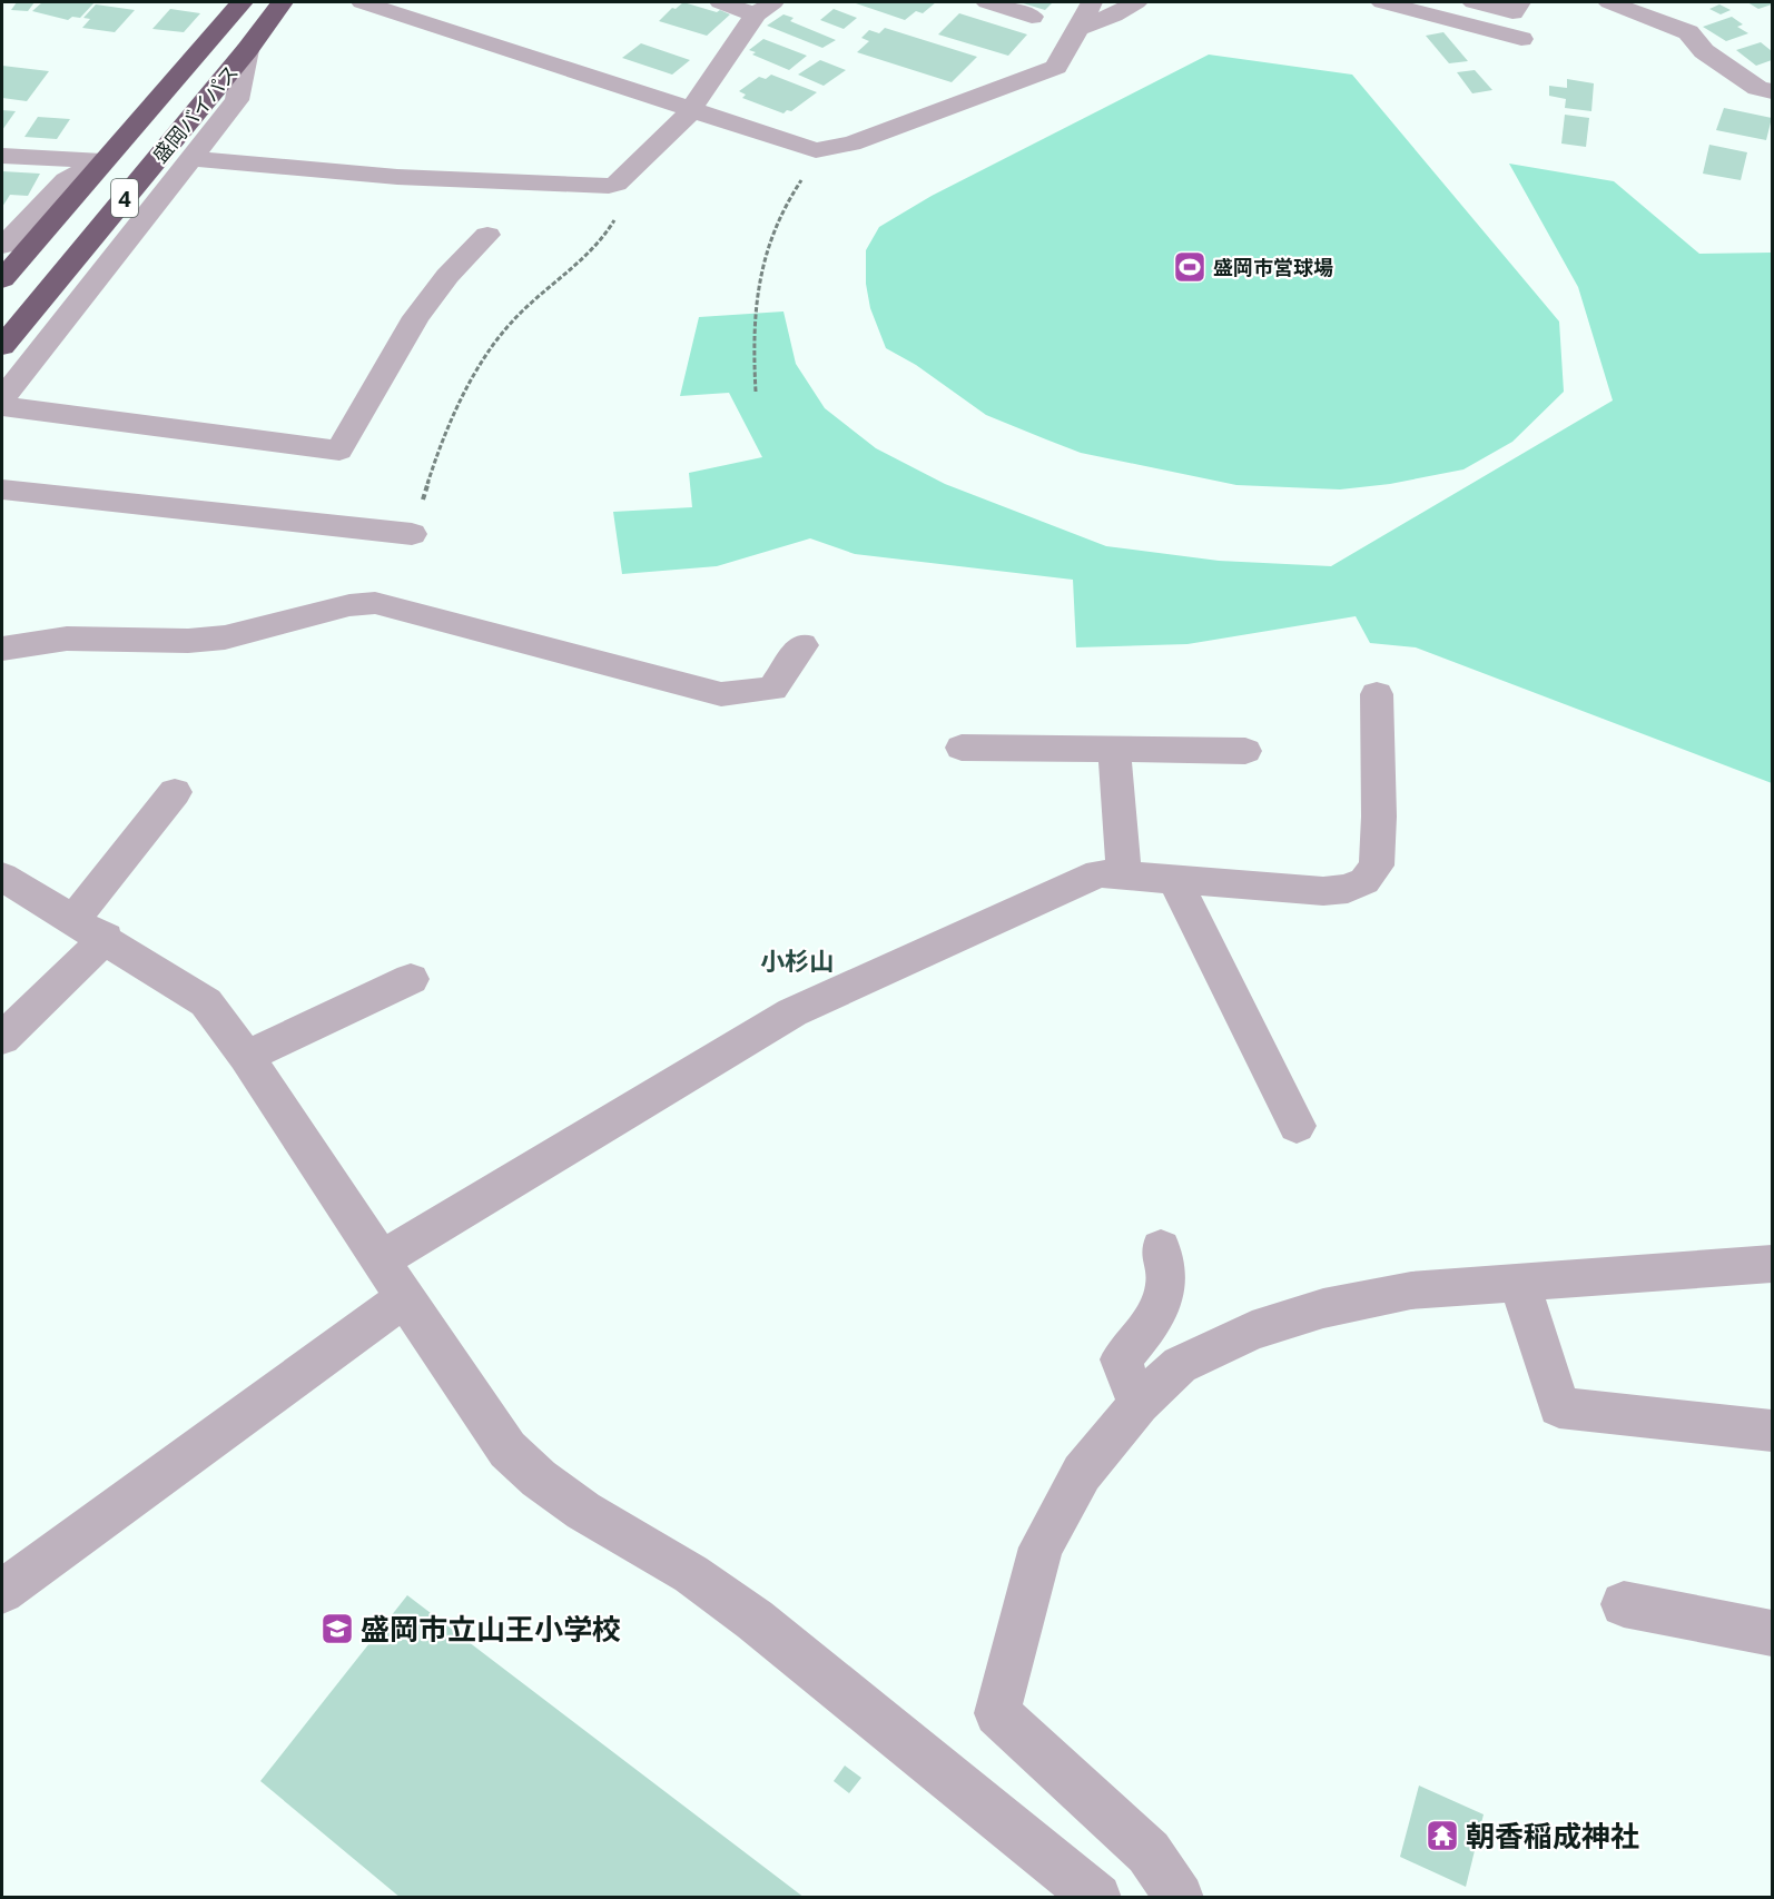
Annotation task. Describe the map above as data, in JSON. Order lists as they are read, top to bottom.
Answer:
{
  "streets": {
    "highway": ["盛岡バイパス", "4"]
  },
  "districts": ["小杉山"],
  "places": {
    "sports": ["盛岡市営球場"],
    "school or university": ["盛岡市立山王小学校"],
    "temple": ["朝香稲成神社"]
  }
}
